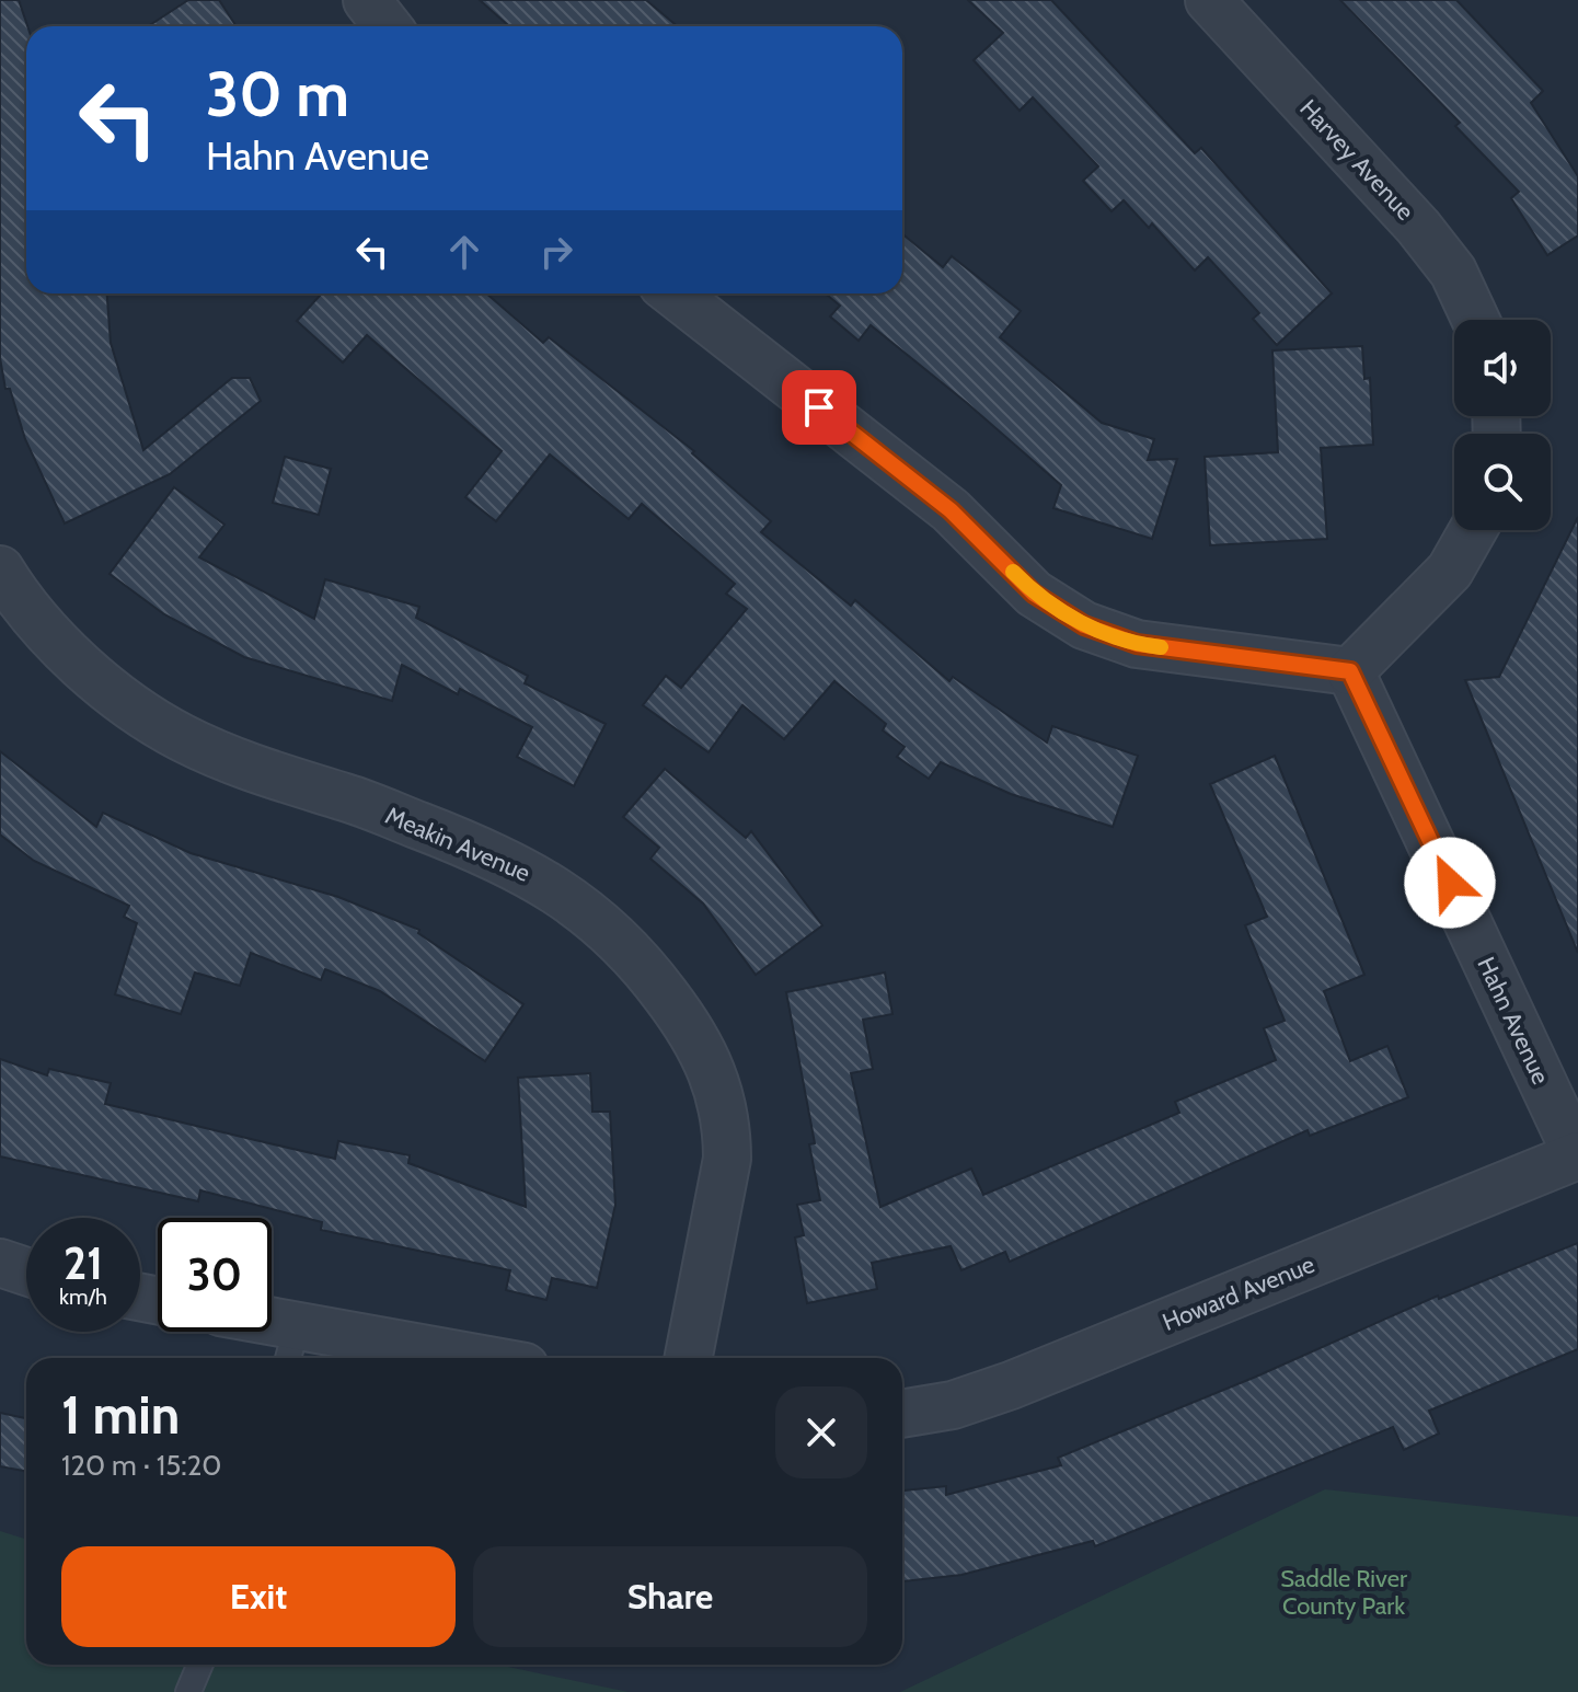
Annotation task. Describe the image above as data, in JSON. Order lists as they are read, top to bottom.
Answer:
{
  "streets": {
    "street": [
      "Harvey Avenue",
      "Meakin Avenue",
      "Hahn Avenue",
      "Howard Avenue"
    ]
  },
  "crossings": [
    ["Hahn Avenue", "Howard Avenue"]
  ],
  "parks": ["Saddle River County Park"],
  "page": {
    "turn": ["30 m", "Hahn Avenue"],
    "speed": "21 km/h",
    "limit": "30",
    "heading": ["1 min", "120 m · 15:20"],
    "buttons": ["Exit", "Share"]
  }
}
